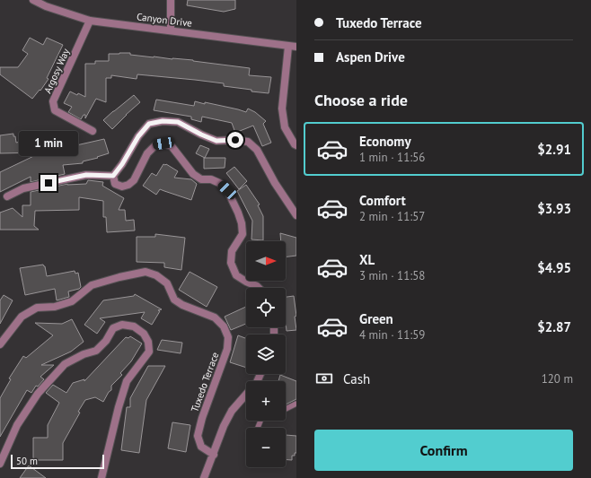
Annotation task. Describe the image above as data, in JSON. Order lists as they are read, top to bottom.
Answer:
{
  "streets": {
    "street": ["Canyon Drive", "Argosy Way", "Tuxedo Terrace"]
  },
  "crossings": [
    ["Canyon Drive", "Argosy Way"]
  ],
  "scale_bar": "50 m",
  "north": "right",
  "page": {
    "banner": ["Tuxedo Terrace", "Aspen Drive"],
    "heading": "Choose a ride",
    "list": [
      {
        "name": "Economy",
        "note": "1 min · 11:56",
        "value": "$2.91"
      },
      {
        "name": "Comfort",
        "note": "2 min · 11:57",
        "value": "$3.93"
      },
      {
        "name": "XL",
        "note": "3 min · 11:58",
        "value": "$4.95"
      },
      {
        "name": "Green",
        "note": "4 min · 11:59",
        "value": "$2.87"
      }
    ],
    "bubble": "1 min",
    "map_buttons": ["+", "−"],
    "pay": ["Cash", "120 m"],
    "buttons": "Confirm",
    "scale": "50 m"
  }
}
